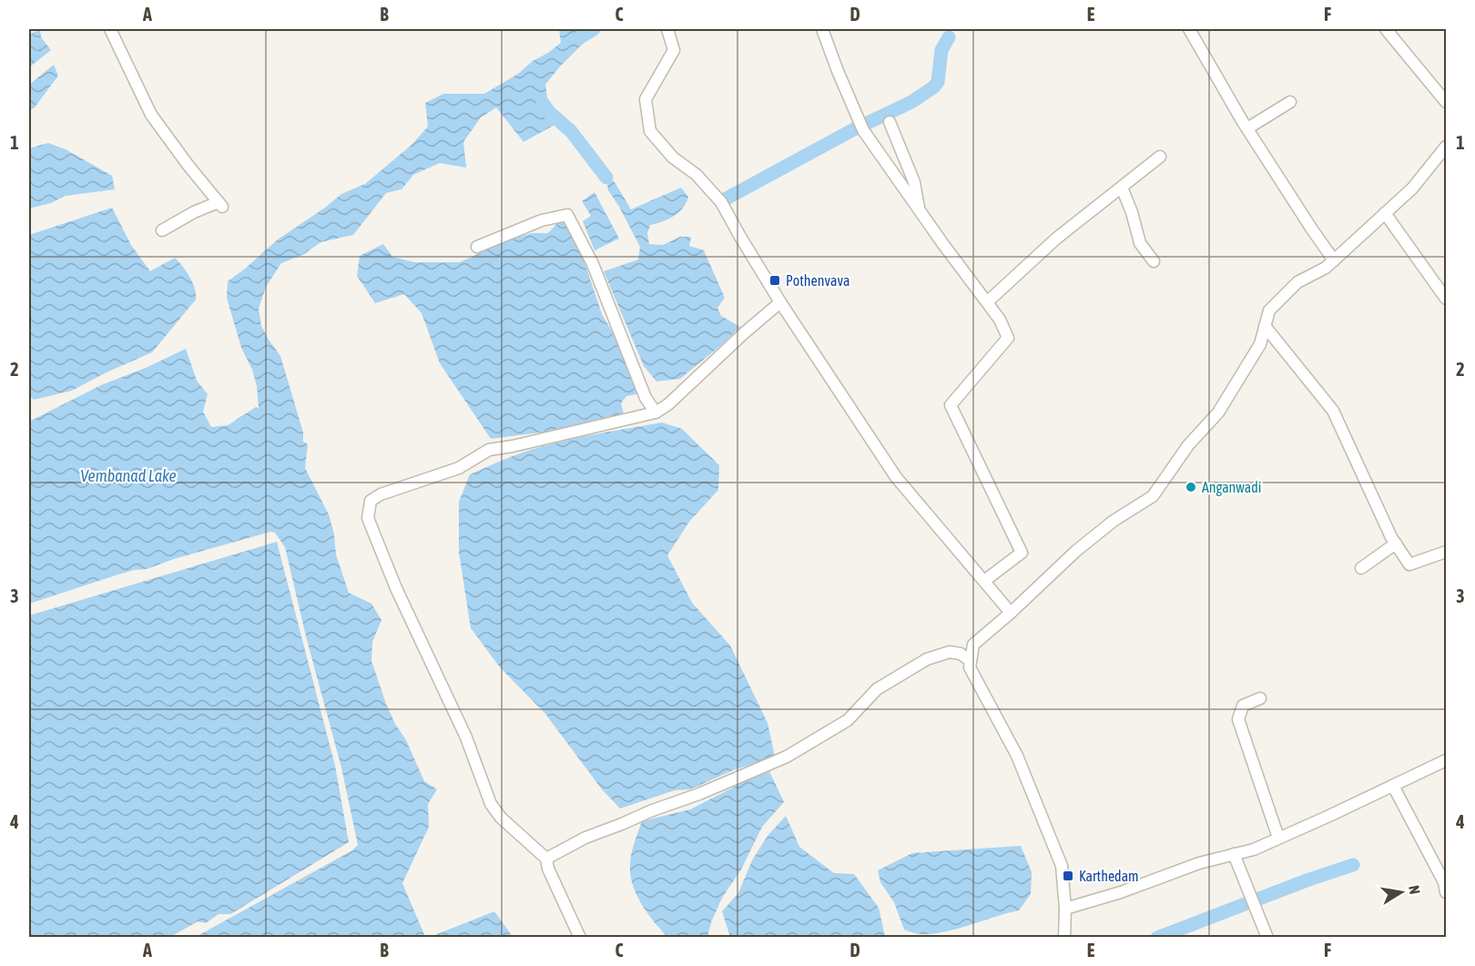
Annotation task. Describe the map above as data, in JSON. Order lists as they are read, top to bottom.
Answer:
{
  "water": ["Vembanad Lake"],
  "places": {
    "transit": ["Pothenvava", "Karthedam"],
    "other": ["Anganwadi"]
  },
  "north": "right",
  "grid": {
    "columns": [
      "A",
      "B",
      "C",
      "D",
      "E",
      "F"
    ],
    "rows": [
      "1",
      "2",
      "3",
      "4"
    ]
  }
}
